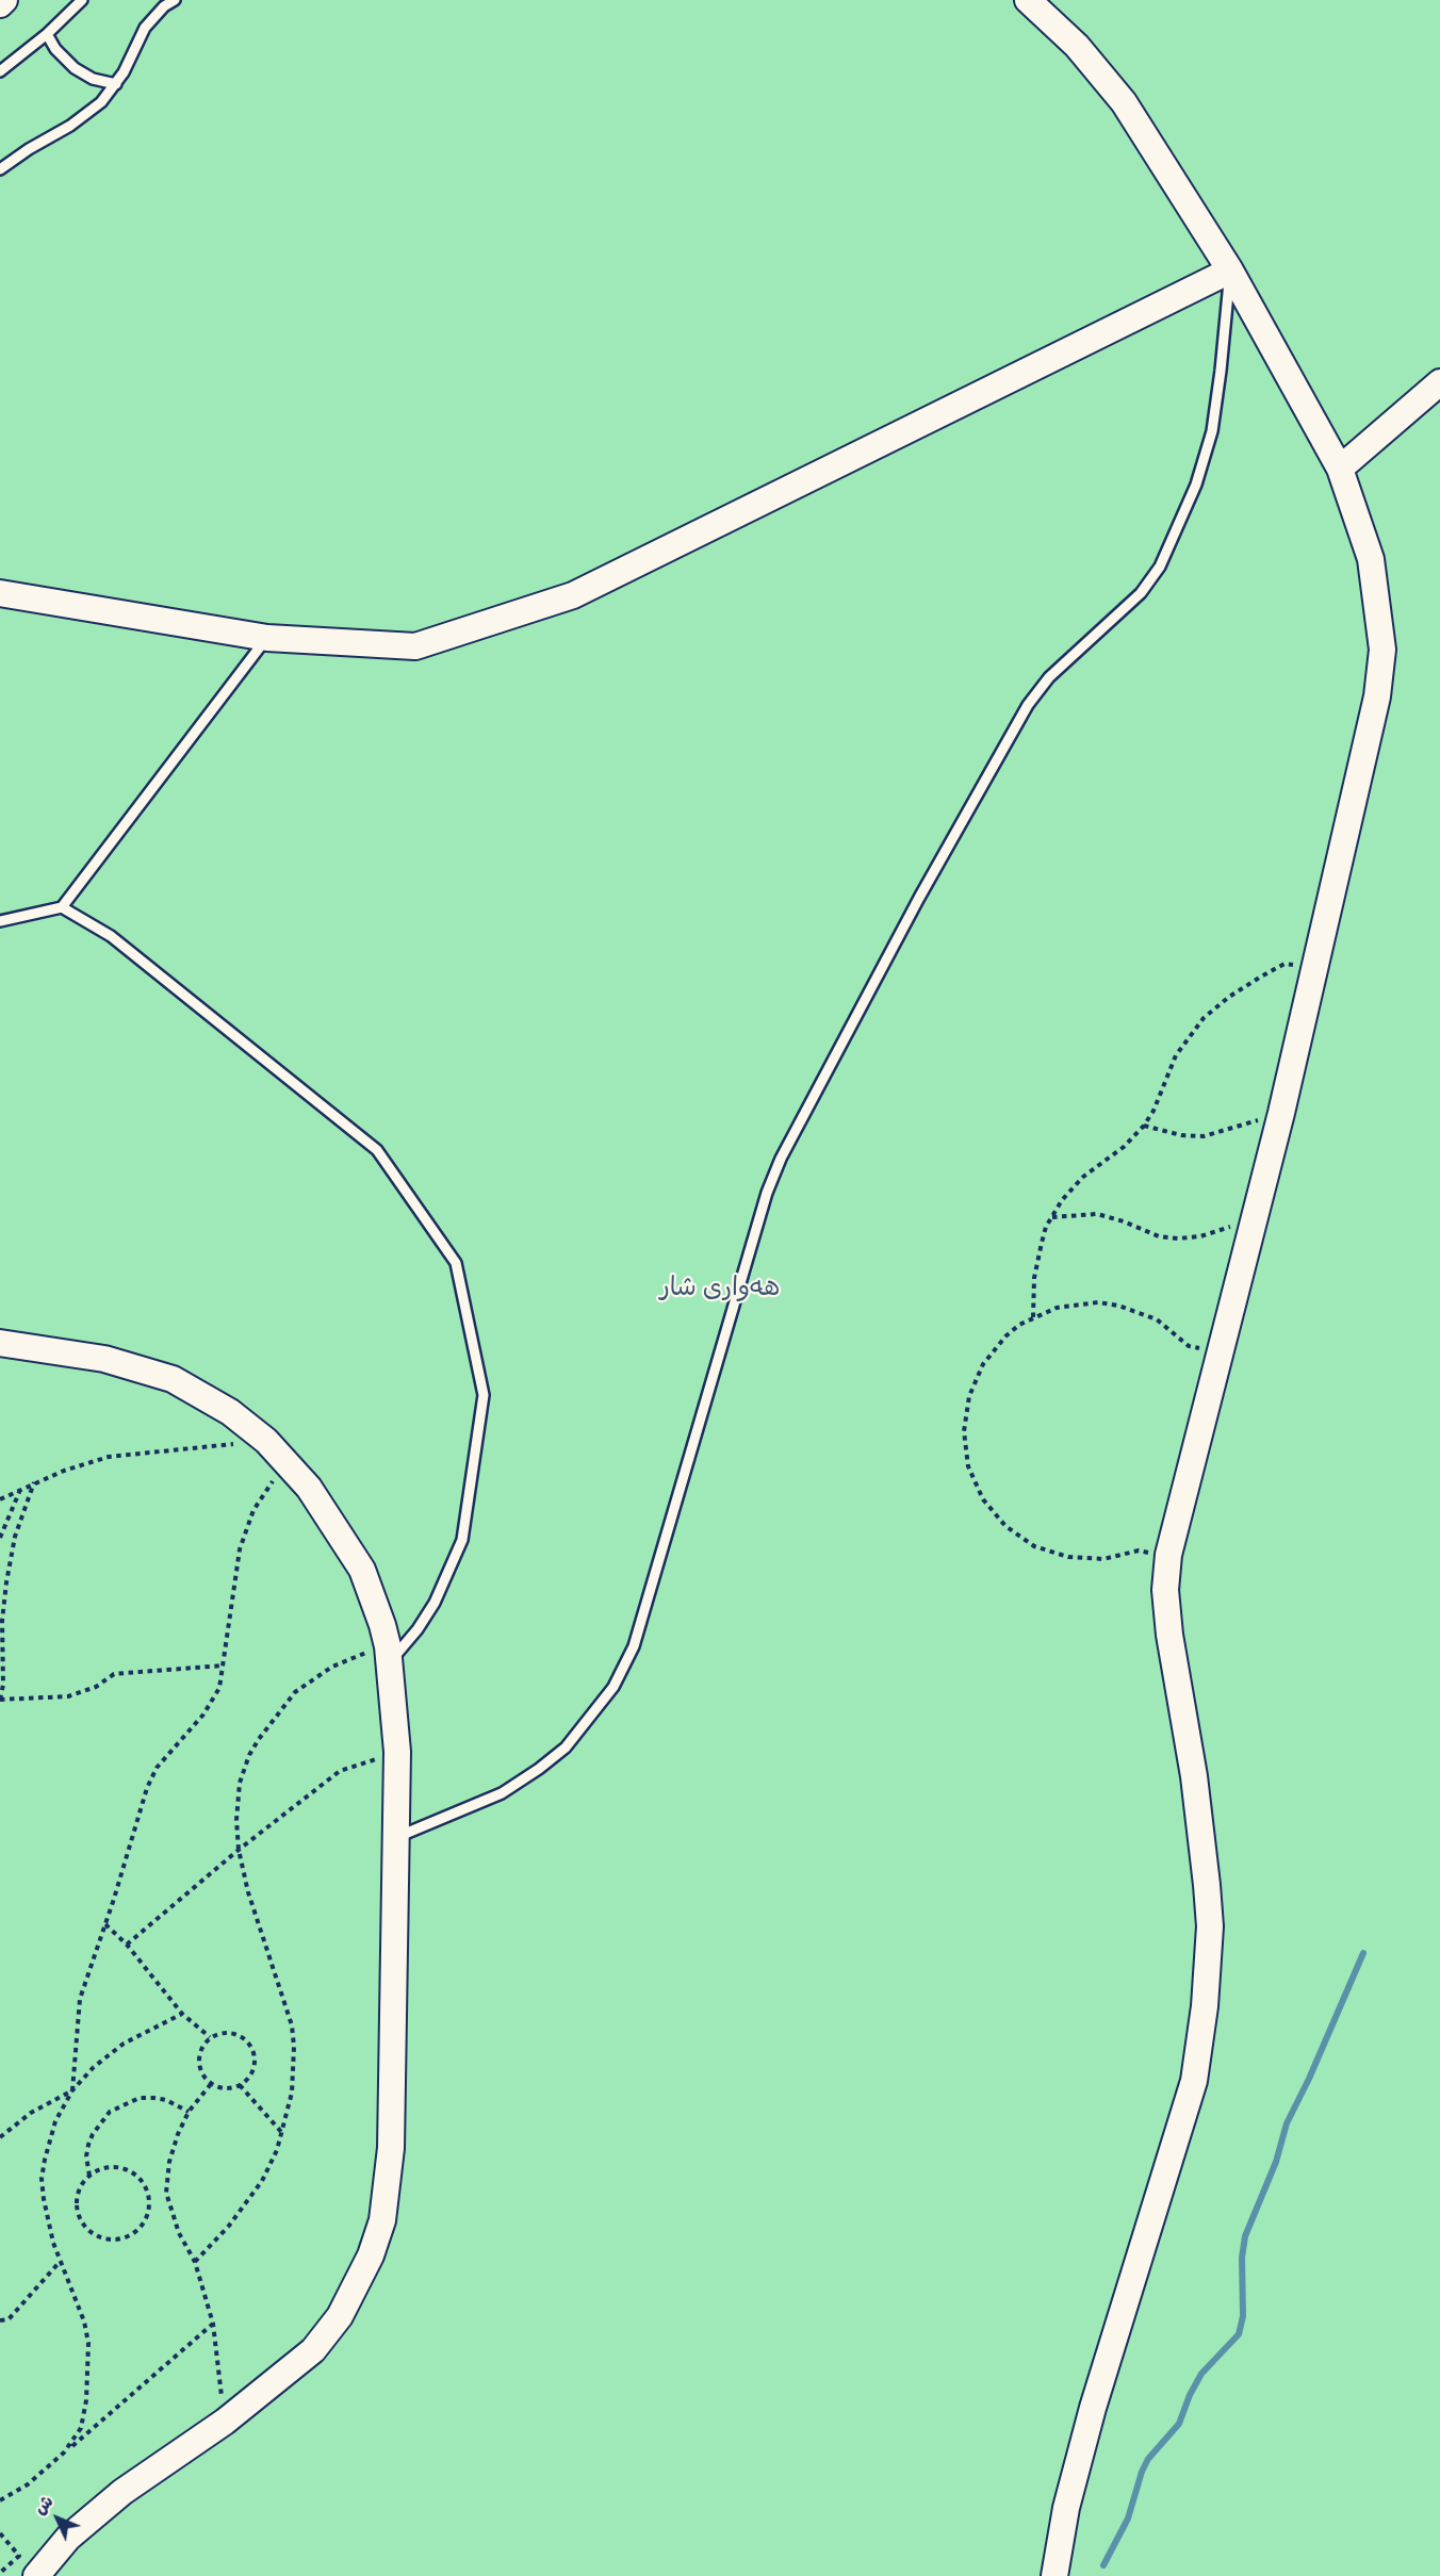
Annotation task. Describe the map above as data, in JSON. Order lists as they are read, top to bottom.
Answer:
{
  "parks": ["هەواری شار"],
  "north": "top left"
}
